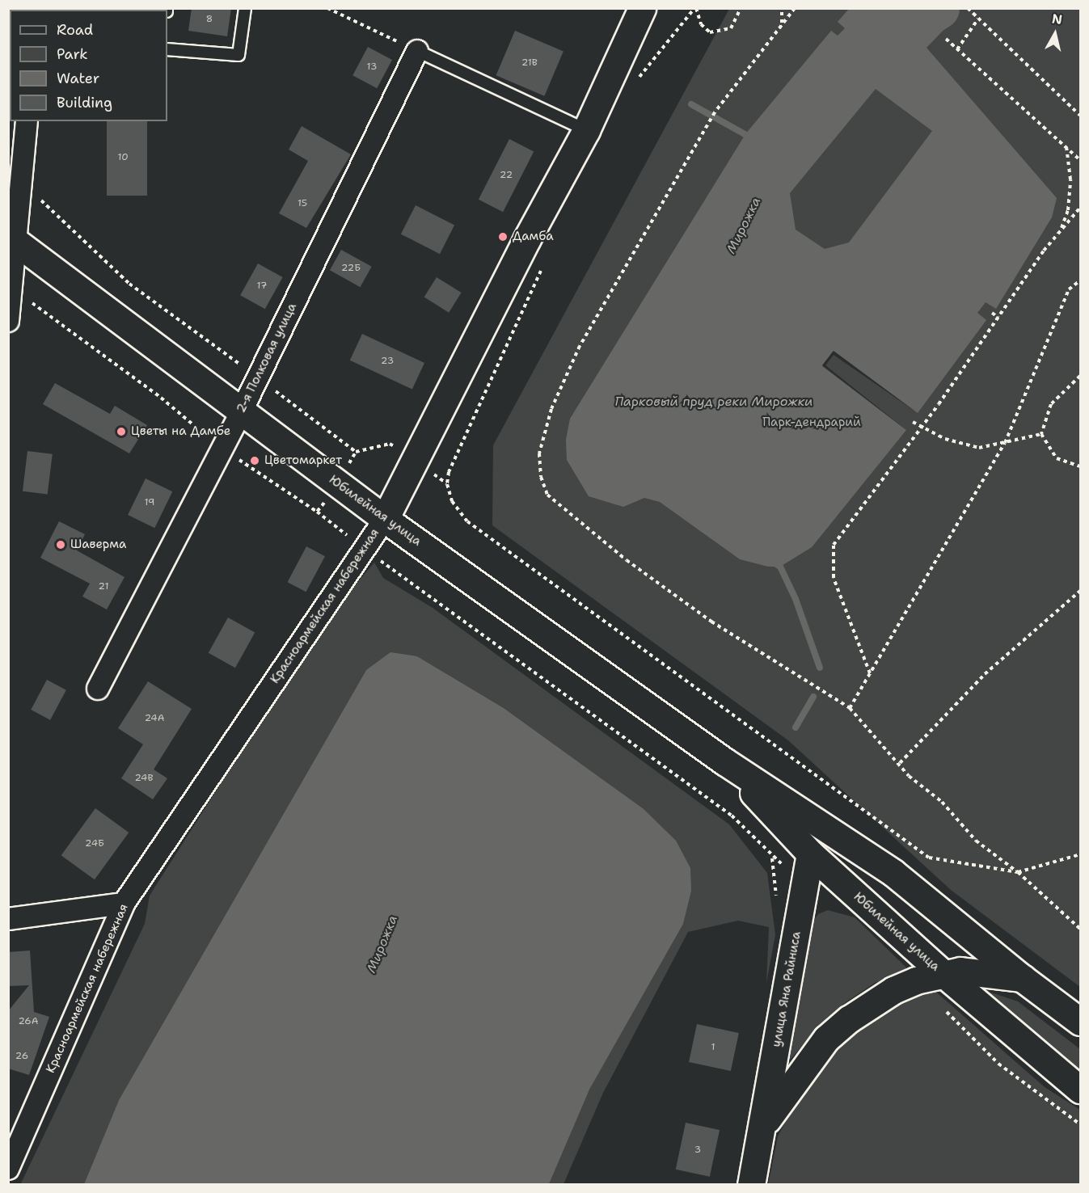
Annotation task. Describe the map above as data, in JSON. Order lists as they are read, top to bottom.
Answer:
{
  "streets": {
    "main road": ["Юбилейная улица", "Красноармейская набережная", "улица Яна Райниса"],
    "street": ["2-я Полковая улица"]
  },
  "crossings": [
    ["2-я Полковая улица", "Юбилейная улица"],
    ["Юбилейная улица", "Красноармейская набережная"],
    ["Юбилейная улица", "улица Яна Райниса"]
  ],
  "water": ["Мирожка", "Парковый пруд реки Мирожки"],
  "parks": ["Парк-дендрарий"],
  "places": [
    "Дамба",
    "Цветы на Дамбе",
    "Цветомаркет",
    "Шаверма"
  ],
  "house_numbers": [
    "8",
    "21В",
    "13",
    "10",
    "22",
    "15",
    "22Б",
    "17",
    "23",
    "19",
    "21",
    "24А",
    "24В",
    "24Б",
    "26А",
    "1",
    "26",
    "3"
  ],
  "legend": [
    "Road",
    "Park",
    "Water",
    "Building"
  ],
  "north": "top"
}
